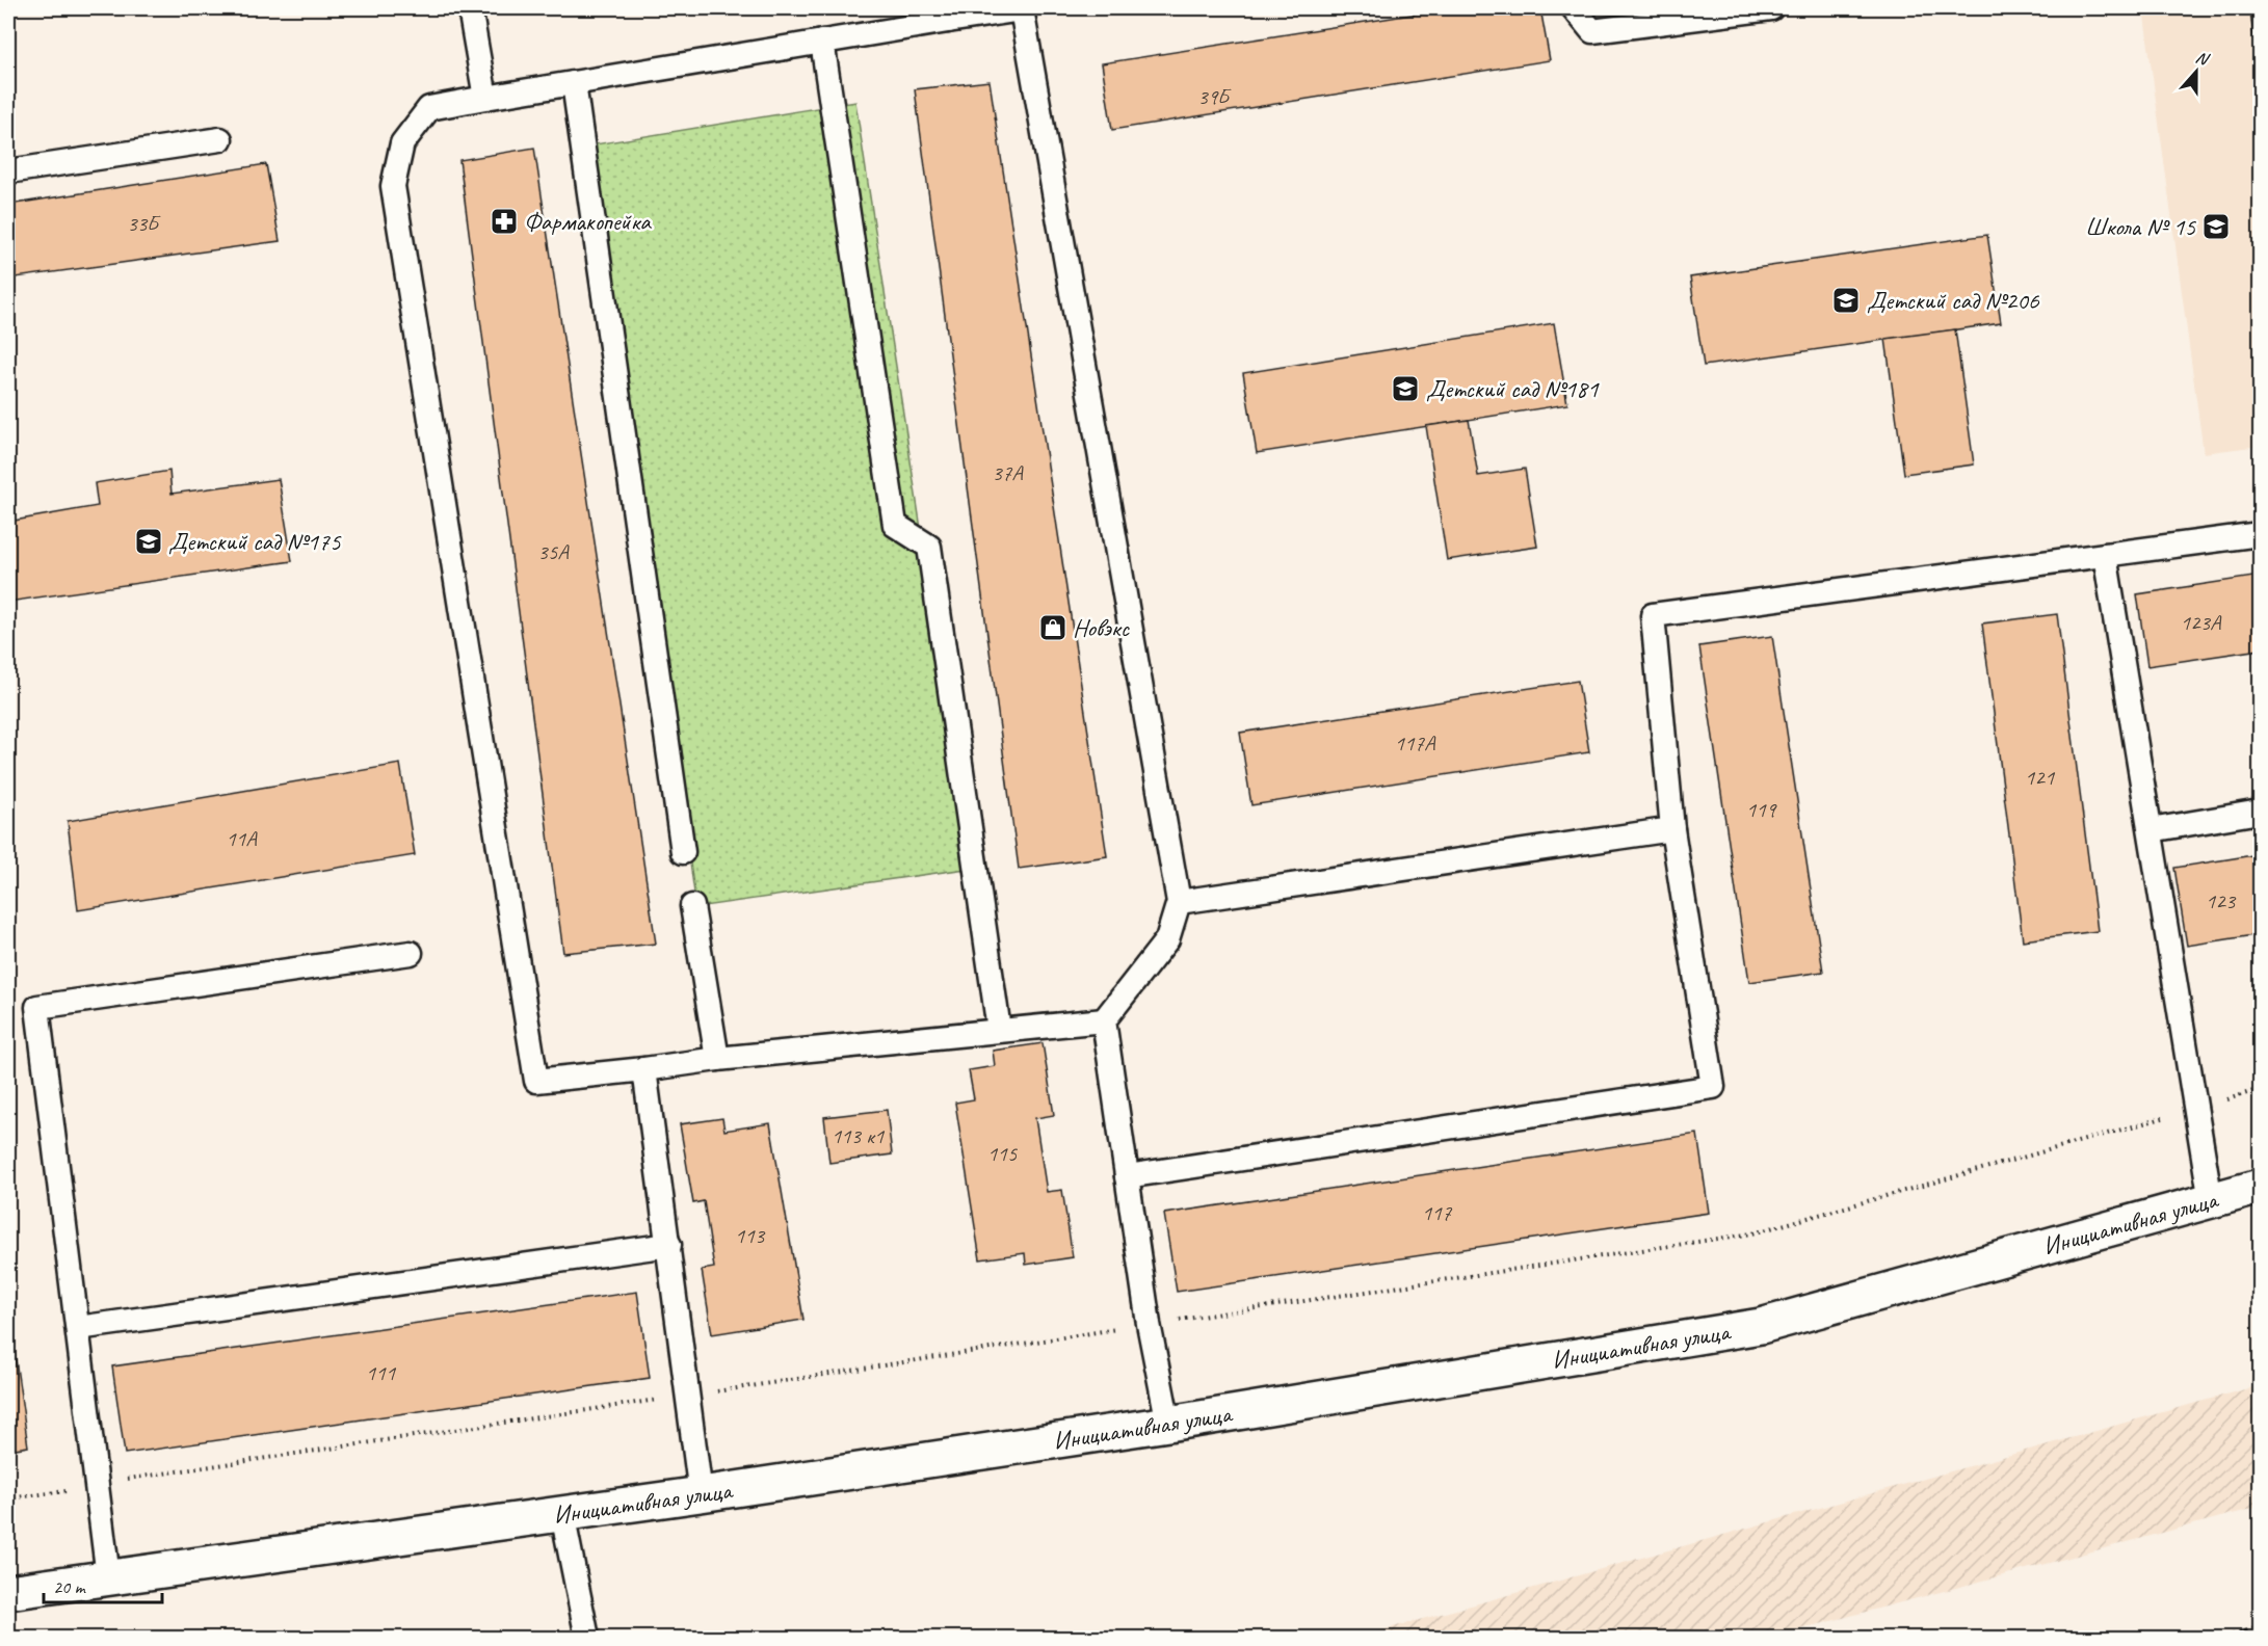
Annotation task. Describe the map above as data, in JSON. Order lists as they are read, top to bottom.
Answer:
{
  "streets": {
    "street": ["Инициативная улица"]
  },
  "places": {
    "pharmacy": ["Фармакопейка"],
    "school or university": [
      "Школа № 15",
      "Детский сад №206",
      "Детский сад №181",
      "Детский сад №175"
    ],
    "shop": ["Новэкс"]
  },
  "house_numbers": [
    "39Б",
    "33Б",
    "37А",
    "35А",
    "123А",
    "117А",
    "121",
    "119",
    "11А",
    "123",
    "113 к1",
    "115",
    "117",
    "113",
    "111"
  ],
  "scale_bar": "20 m",
  "north": "top"
}
